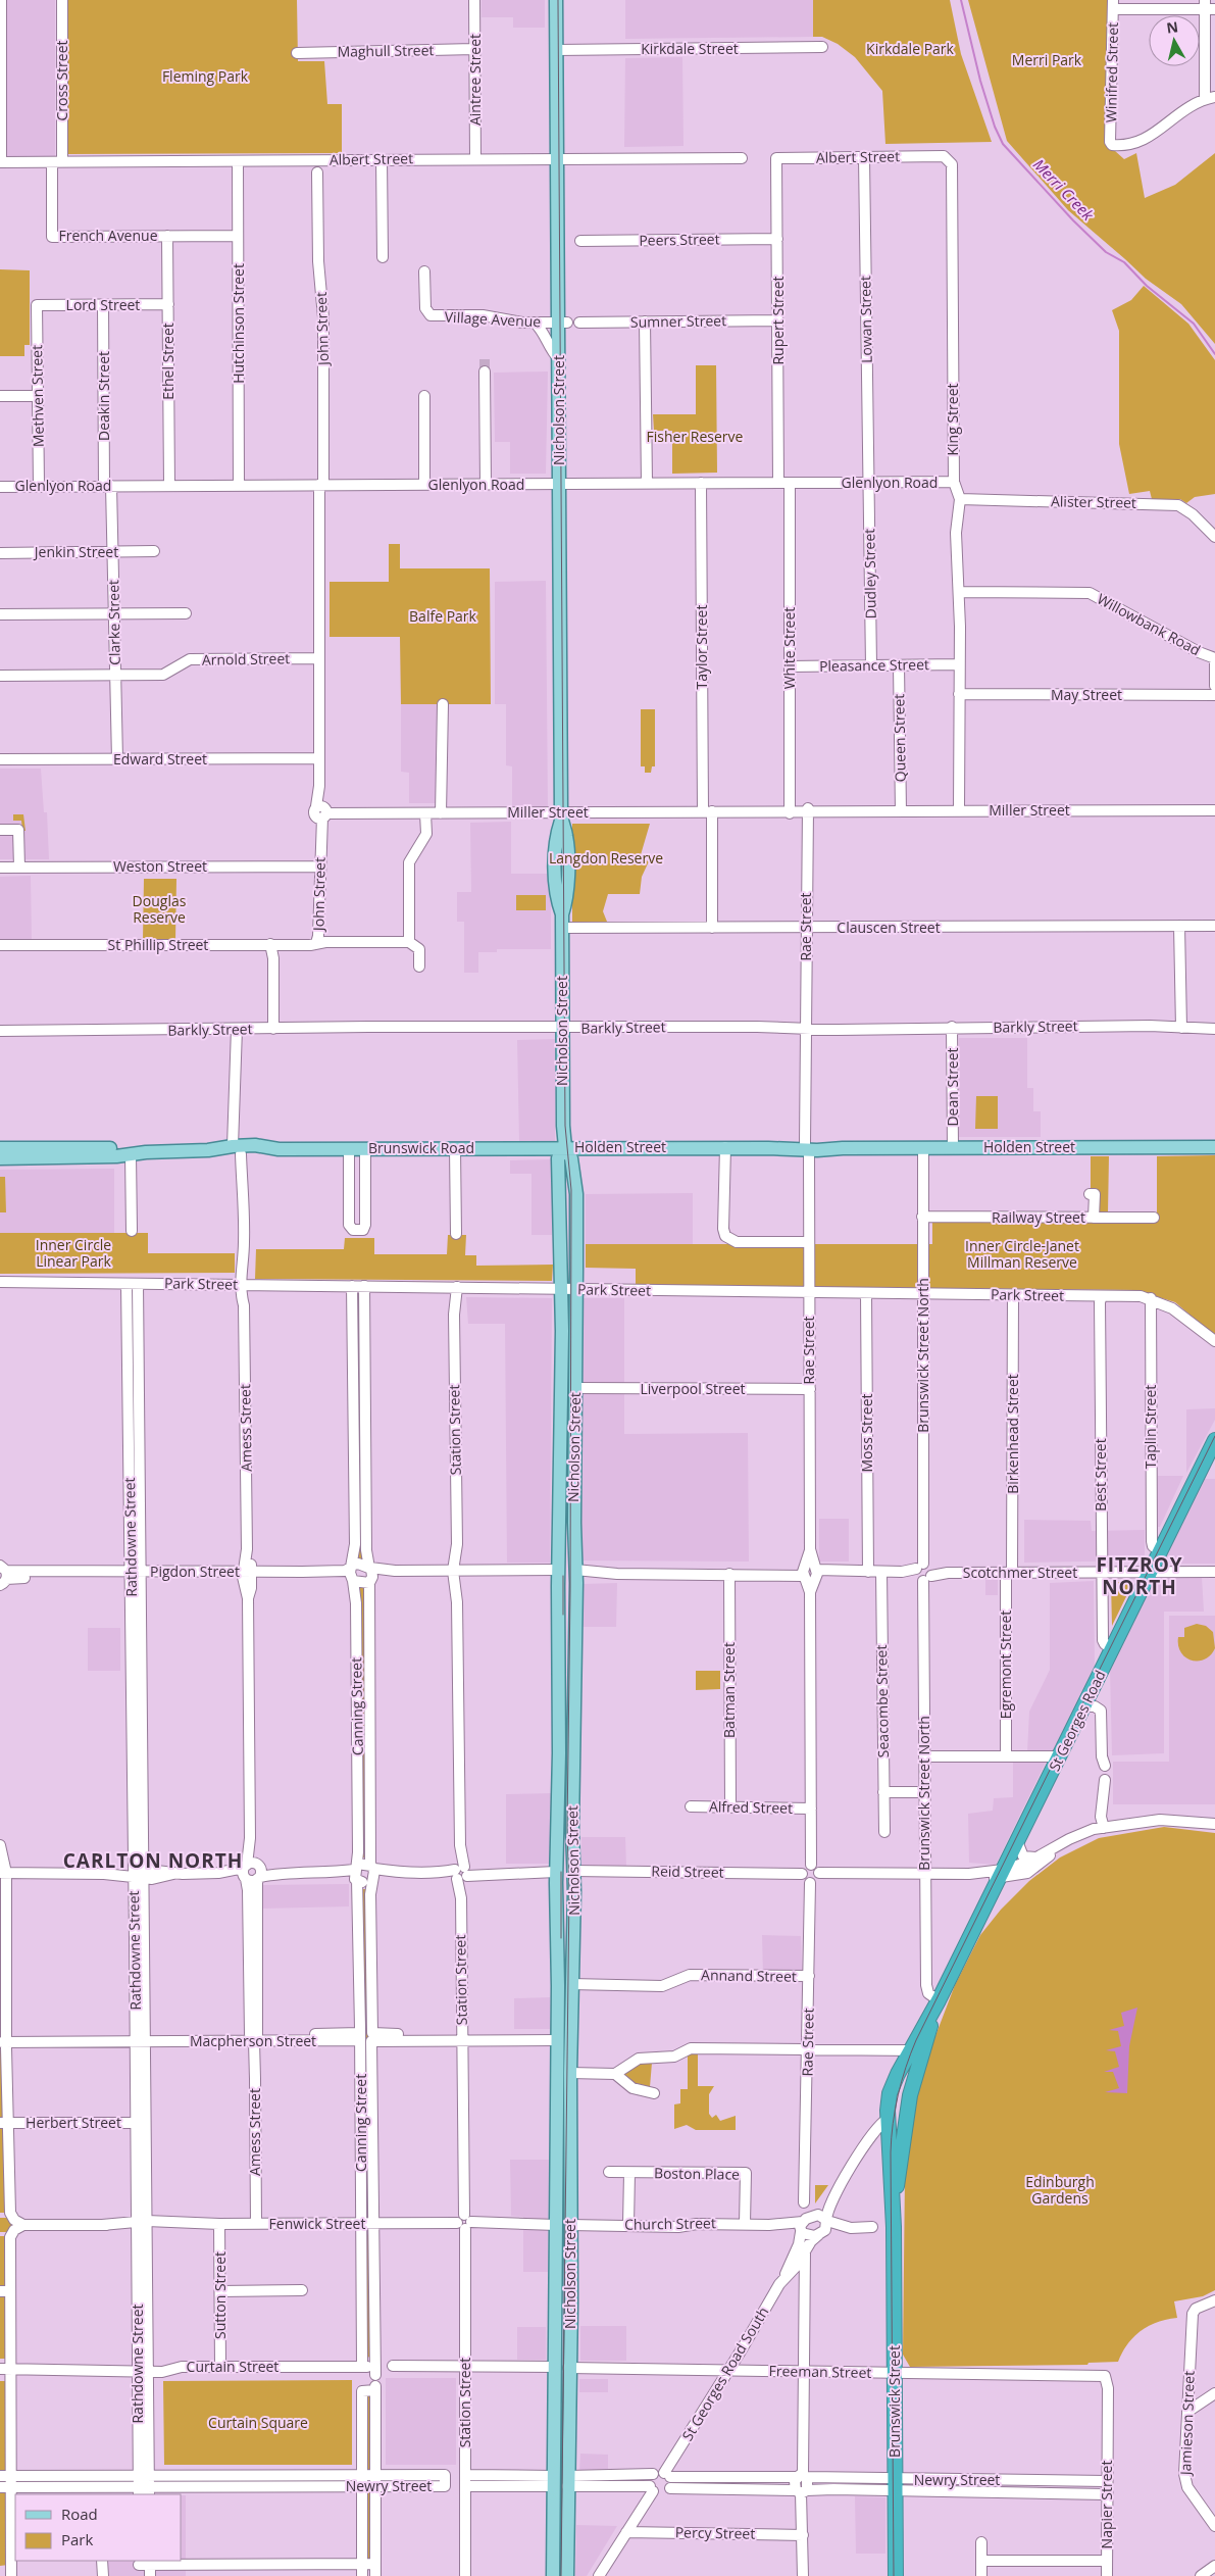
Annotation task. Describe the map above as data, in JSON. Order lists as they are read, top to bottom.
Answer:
{
  "streets": {
    "highway": ["St Georges Road", "Brunswick Street"],
    "main road": ["Nicholson Street", "Holden Street", "Brunswick Road"],
    "street": [
      "Kirkdale Street",
      "Maghull Street",
      "Winifred Street",
      "Aintree Street",
      "Cross Street",
      "Albert Street",
      "French Avenue",
      "Peers Street",
      "Lord Street",
      "Village Avenue",
      "Lowan Street",
      "Rupert Street",
      "Sumner Street",
      "Hutchinson Street",
      "John Street",
      "Ethel Street",
      "Methven Street",
      "Deakin Street",
      "King Street",
      "Glenlyon Road",
      "Alister Street",
      "Jenkin Street",
      "Dudley Street",
      "Clarke Street",
      "Willowbank Road",
      "Taylor Street",
      "White Street",
      "Arnold Street",
      "Pleasance Street",
      "May Street",
      "Queen Street",
      "Edward Street",
      "Miller Street",
      "Weston Street",
      "Rae Street",
      "Clauscen Street",
      "St Phillip Street",
      "Barkly Street",
      "Dean Street",
      "Railway Street",
      "Park Street",
      "Brunswick Street North",
      "Liverpool Street",
      "Taplin Street",
      "Amess Street",
      "Station Street",
      "Moss Street",
      "Birkenhead Street",
      "Best Street",
      "Rathdowne Street",
      "Pigdon Street",
      "Scotchmer Street",
      "Egremont Street",
      "Batman Street",
      "Seacombe Street",
      "Canning Street",
      "Alfred Street",
      "Reid Street",
      "Annand Street",
      "Macpherson Street",
      "Herbert Street",
      "Boston Place",
      "Fenwick Street",
      "Church Street",
      "Sutton Street",
      "Curtain Street",
      "Freeman Street",
      "St Georges Road South",
      "Jamieson Street",
      "Newry Street",
      "Napier Street",
      "Percy Street"
    ]
  },
  "crossings": [
    ["Kirkdale Street", "Nicholson Street"],
    ["Maghull Street", "Aintree Street"],
    ["Aintree Street", "Albert Street"],
    ["Cross Street", "Albert Street"],
    ["Cross Street", "French Avenue"],
    ["Albert Street", "French Avenue"],
    ["Albert Street", "Lowan Street"],
    ["Albert Street", "Rupert Street"],
    ["Albert Street", "Hutchinson Street"],
    ["Albert Street", "John Street"],
    ["Albert Street", "Nicholson Street"],
    ["Albert Street", "King Street"],
    ["French Avenue", "Hutchinson Street"],
    ["French Avenue", "Ethel Street"],
    ["Peers Street", "Rupert Street"],
    ["Lord Street", "Ethel Street"],
    ["Lord Street", "Methven Street"],
    ["Lord Street", "Deakin Street"],
    ["Village Avenue", "Nicholson Street"],
    ["Lowan Street", "Glenlyon Road"],
    ["Lowan Street", "Dudley Street"],
    ["Rupert Street", "Sumner Street"],
    ["Rupert Street", "Glenlyon Road"],
    ["Rupert Street", "White Street"],
    ["Hutchinson Street", "Glenlyon Road"],
    ["John Street", "Glenlyon Road"],
    ["John Street", "Arnold Street"],
    ["John Street", "Edward Street"],
    ["John Street", "Miller Street"],
    ["John Street", "Weston Street"],
    ["John Street", "St Phillip Street"],
    ["Ethel Street", "Glenlyon Road"],
    ["Methven Street", "Glenlyon Road"],
    ["Deakin Street", "Glenlyon Road"],
    ["Deakin Street", "Clarke Street"],
    ["Nicholson Street", "Glenlyon Road"],
    ["Nicholson Street", "Miller Street"],
    ["Nicholson Street", "Clauscen Street"],
    ["Nicholson Street", "Barkly Street"],
    ["Nicholson Street", "Holden Street"],
    ["Nicholson Street", "Brunswick Road"],
    ["Nicholson Street", "Park Street"],
    ["Nicholson Street", "Liverpool Street"],
    ["Nicholson Street", "Reid Street"],
    ["Nicholson Street", "Annand Street"],
    ["Nicholson Street", "Fenwick Street"],
    ["Nicholson Street", "Church Street"],
    ["Nicholson Street", "Freeman Street"],
    ["King Street", "Glenlyon Road"],
    ["King Street", "Alister Street"],
    ["King Street", "Willowbank Road"],
    ["King Street", "Pleasance Street"],
    ["King Street", "May Street"],
    ["King Street", "Miller Street"],
    ["Glenlyon Road", "Dudley Street"],
    ["Glenlyon Road", "Clarke Street"],
    ["Glenlyon Road", "Taylor Street"],
    ["Glenlyon Road", "White Street"],
    ["Jenkin Street", "Clarke Street"],
    ["Dudley Street", "Pleasance Street"],
    ["Clarke Street", "Arnold Street"],
    ["Clarke Street", "Edward Street"],
    ["Taylor Street", "Miller Street"],
    ["Taylor Street", "Clauscen Street"],
    ["White Street", "Pleasance Street"],
    ["White Street", "Miller Street"],
    ["Pleasance Street", "Queen Street"],
    ["Queen Street", "Miller Street"],
    ["Miller Street", "Rae Street"],
    ["Rae Street", "Clauscen Street"],
    ["Rae Street", "Barkly Street"],
    ["Rae Street", "Holden Street"],
    ["Rae Street", "Park Street"],
    ["Rae Street", "Liverpool Street"],
    ["Rae Street", "Alfred Street"],
    ["Rae Street", "Reid Street"],
    ["Rae Street", "Annand Street"],
    ["Barkly Street", "Dean Street"],
    ["Barkly Street", "Amess Street"],
    ["Dean Street", "Holden Street"],
    ["Holden Street", "Brunswick Road"],
    ["Holden Street", "Brunswick Street North"],
    ["Brunswick Road", "Amess Street"],
    ["Railway Street", "Brunswick Street North"],
    ["Park Street", "Brunswick Street North"],
    ["Park Street", "Taplin Street"],
    ["Park Street", "Amess Street"],
    ["Park Street", "Station Street"],
    ["Park Street", "Moss Street"],
    ["Park Street", "Birkenhead Street"],
    ["Park Street", "Best Street"],
    ["Park Street", "Rathdowne Street"],
    ["Brunswick Street North", "Scotchmer Street"],
    ["Brunswick Street North", "St Georges Road"],
    ["Taplin Street", "St Georges Road"],
    ["Amess Street", "Pigdon Street"],
    ["Amess Street", "Macpherson Street"],
    ["Amess Street", "Fenwick Street"],
    ["Station Street", "Fenwick Street"],
    ["Birkenhead Street", "Scotchmer Street"],
    ["Birkenhead Street", "Egremont Street"],
    ["Best Street", "Scotchmer Street"],
    ["Best Street", "St Georges Road"],
    ["Rathdowne Street", "Pigdon Street"],
    ["Rathdowne Street", "Macpherson Street"],
    ["Rathdowne Street", "Herbert Street"],
    ["Rathdowne Street", "Fenwick Street"],
    ["Rathdowne Street", "Curtain Street"],
    ["Rathdowne Street", "Newry Street"],
    ["Pigdon Street", "Canning Street"],
    ["Scotchmer Street", "Egremont Street"],
    ["Scotchmer Street", "St Georges Road"],
    ["Batman Street", "Alfred Street"],
    ["Canning Street", "Macpherson Street"],
    ["Canning Street", "Fenwick Street"],
    ["Canning Street", "Curtain Street"],
    ["Canning Street", "Newry Street"],
    ["St Georges Road", "Brunswick Street"],
    ["Boston Place", "Church Street"],
    ["Fenwick Street", "Sutton Street"],
    ["Church Street", "St Georges Road South"],
    ["Sutton Street", "Curtain Street"],
    ["Freeman Street", "St Georges Road South"],
    ["Freeman Street", "Brunswick Street"],
    ["Freeman Street", "Napier Street"],
    ["St Georges Road South", "Newry Street"],
    ["Brunswick Street", "Newry Street"],
    ["Newry Street", "Napier Street"]
  ],
  "districts": ["FITZROY NORTH", "CARLTON NORTH"],
  "water": ["Merri Creek"],
  "parks": [
    "Kirkdale Park",
    "Merri Park",
    "Fleming Park",
    "Fisher Reserve",
    "Balfe Park",
    "Langdon Reserve",
    "Douglas Reserve",
    "Inner Circle Linear Park",
    "Inner Circle-Janet Millman Reserve",
    "Edinburgh Gardens",
    "Curtain Square"
  ],
  "legend": ["Road", "Park"],
  "north": "top"
}
